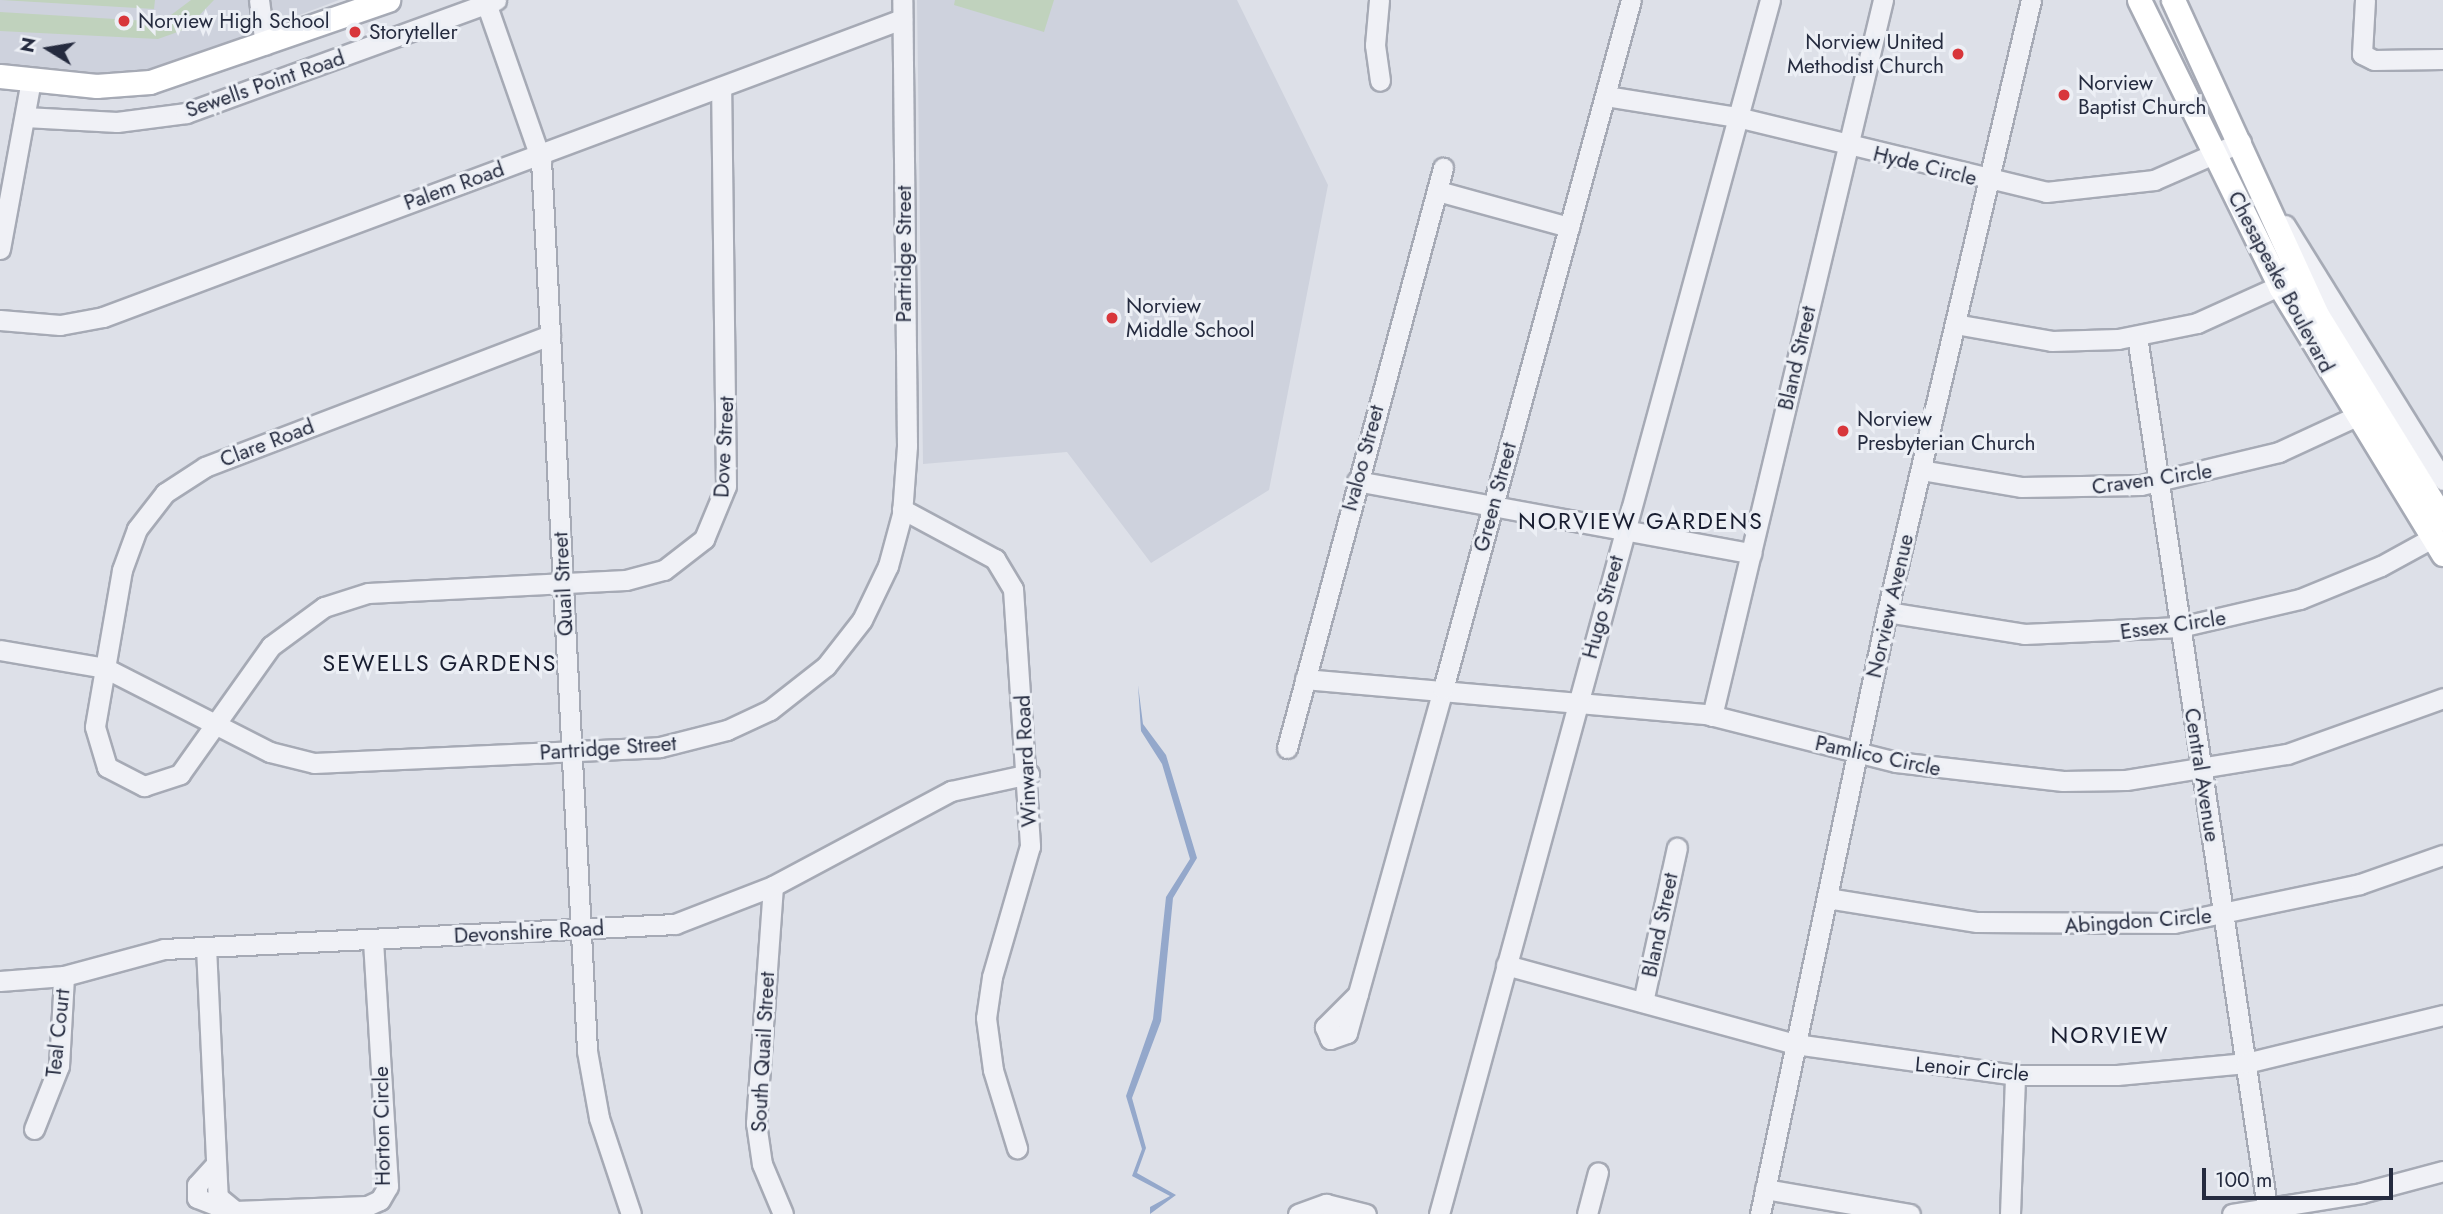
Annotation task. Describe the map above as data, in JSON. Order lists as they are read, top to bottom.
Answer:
{
  "streets": {
    "main road": ["Sewells Point Road", "Chesapeake Boulevard"],
    "street": [
      "Hyde Circle",
      "Palem Road",
      "Partridge Street",
      "Bland Street",
      "Clare Road",
      "Dove Street",
      "Ivaloo Street",
      "Craven Circle",
      "Green Street",
      "Quail Street",
      "Norview Avenue",
      "Hugo Street",
      "Essex Circle",
      "Pamlico Circle",
      "Winward Road",
      "Central Avenue",
      "Abingdon Circle",
      "Devonshire Road",
      "Teal Court",
      "South Quail Street",
      "Lenoir Circle",
      "Horton Circle"
    ]
  },
  "crossings": [
    ["Sewells Point Road", "Quail Street"],
    ["Hyde Circle", "Chesapeake Boulevard"],
    ["Hyde Circle", "Bland Street"],
    ["Hyde Circle", "Green Street"],
    ["Hyde Circle", "Norview Avenue"],
    ["Hyde Circle", "Hugo Street"],
    ["Palem Road", "Partridge Street"],
    ["Palem Road", "Dove Street"],
    ["Palem Road", "Quail Street"],
    ["Partridge Street", "Clare Road"],
    ["Partridge Street", "Dove Street"],
    ["Partridge Street", "Quail Street"],
    ["Partridge Street", "Winward Road"],
    ["Chesapeake Boulevard", "Craven Circle"],
    ["Chesapeake Boulevard", "Essex Circle"],
    ["Bland Street", "Pamlico Circle"],
    ["Bland Street", "Lenoir Circle"],
    ["Clare Road", "Dove Street"],
    ["Clare Road", "Quail Street"],
    ["Dove Street", "Quail Street"],
    ["Ivaloo Street", "Pamlico Circle"],
    ["Craven Circle", "Norview Avenue"],
    ["Craven Circle", "Central Avenue"],
    ["Green Street", "Pamlico Circle"],
    ["Quail Street", "Devonshire Road"],
    ["Norview Avenue", "Essex Circle"],
    ["Norview Avenue", "Pamlico Circle"],
    ["Norview Avenue", "Abingdon Circle"],
    ["Norview Avenue", "Lenoir Circle"],
    ["Hugo Street", "Pamlico Circle"],
    ["Hugo Street", "Lenoir Circle"],
    ["Essex Circle", "Central Avenue"],
    ["Pamlico Circle", "Central Avenue"],
    ["Winward Road", "Devonshire Road"],
    ["Central Avenue", "Abingdon Circle"],
    ["Central Avenue", "Lenoir Circle"],
    ["Devonshire Road", "Teal Court"],
    ["Devonshire Road", "South Quail Street"],
    ["Devonshire Road", "Horton Circle"]
  ],
  "districts": ["NORVIEW GARDENS", "SEWELLS GARDENS", "NORVIEW"],
  "places": [
    "Norview High School",
    "Storyteller",
    "Norview United Methodist Church",
    "Norview Baptist Church",
    "Norview Middle School",
    "Norview Presbyterian Church"
  ],
  "scale_bar": "100 m",
  "north": "left"
}
